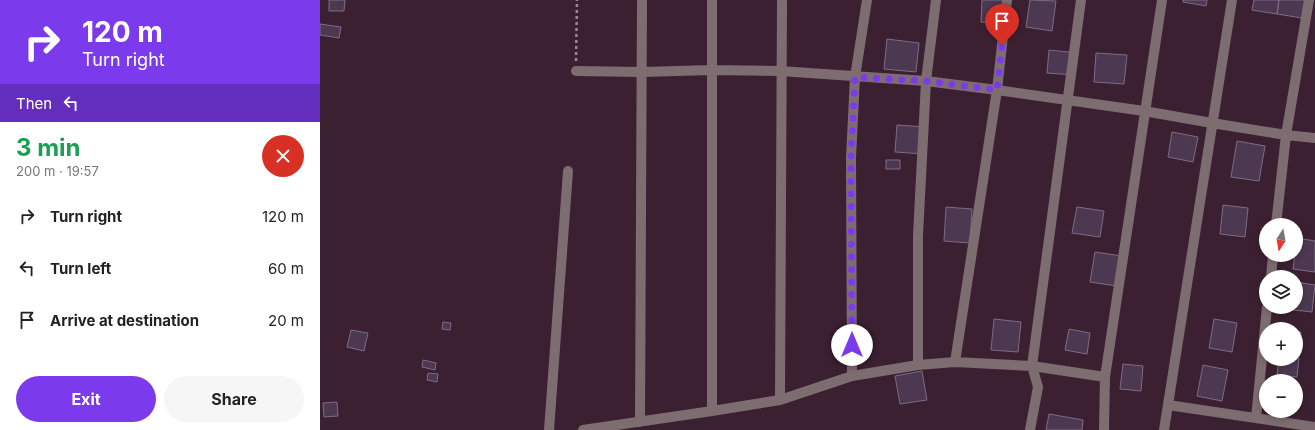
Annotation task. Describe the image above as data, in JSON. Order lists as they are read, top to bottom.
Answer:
{
  "north": "bottom",
  "page": {
    "turn": ["120 m", "Turn right"],
    "then": "Then",
    "heading": ["3 min", "200 m · 19:57"],
    "list": [
      {
        "name": "Turn right",
        "value": "120 m"
      },
      {
        "name": "Turn left",
        "value": "60 m"
      },
      {
        "name": "Arrive at destination",
        "value": "20 m"
      }
    ],
    "map_buttons": ["+", "−"],
    "buttons": ["Exit", "Share"]
  }
}
